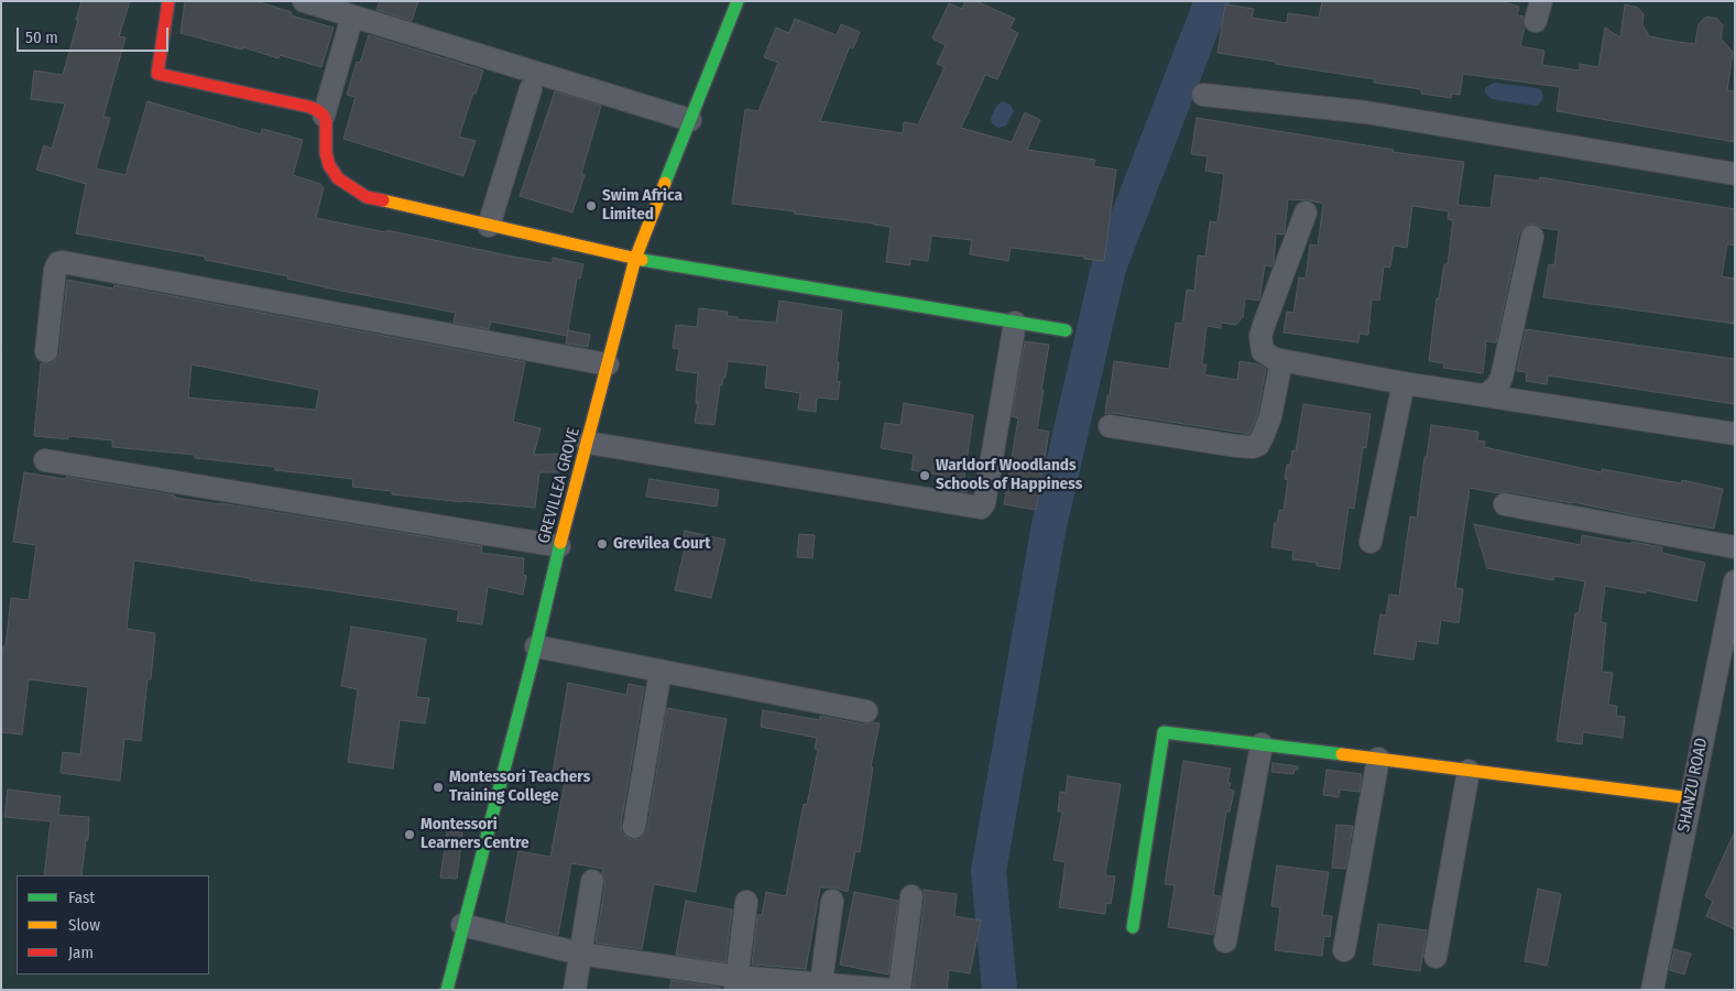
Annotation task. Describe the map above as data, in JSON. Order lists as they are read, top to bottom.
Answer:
{
  "streets": {
    "street": ["GREVILLEA GROVE", "SHANZU ROAD"]
  },
  "places": [
    "Swim Africa Limited",
    "Warldorf Woodlands Schools of Happiness",
    "Grevilea Court",
    "Montessori Teachers Training College",
    "Montessori Learners Centre"
  ],
  "legend": ["Fast", "Slow", "Jam"],
  "scale_bar": "50 m"
}
